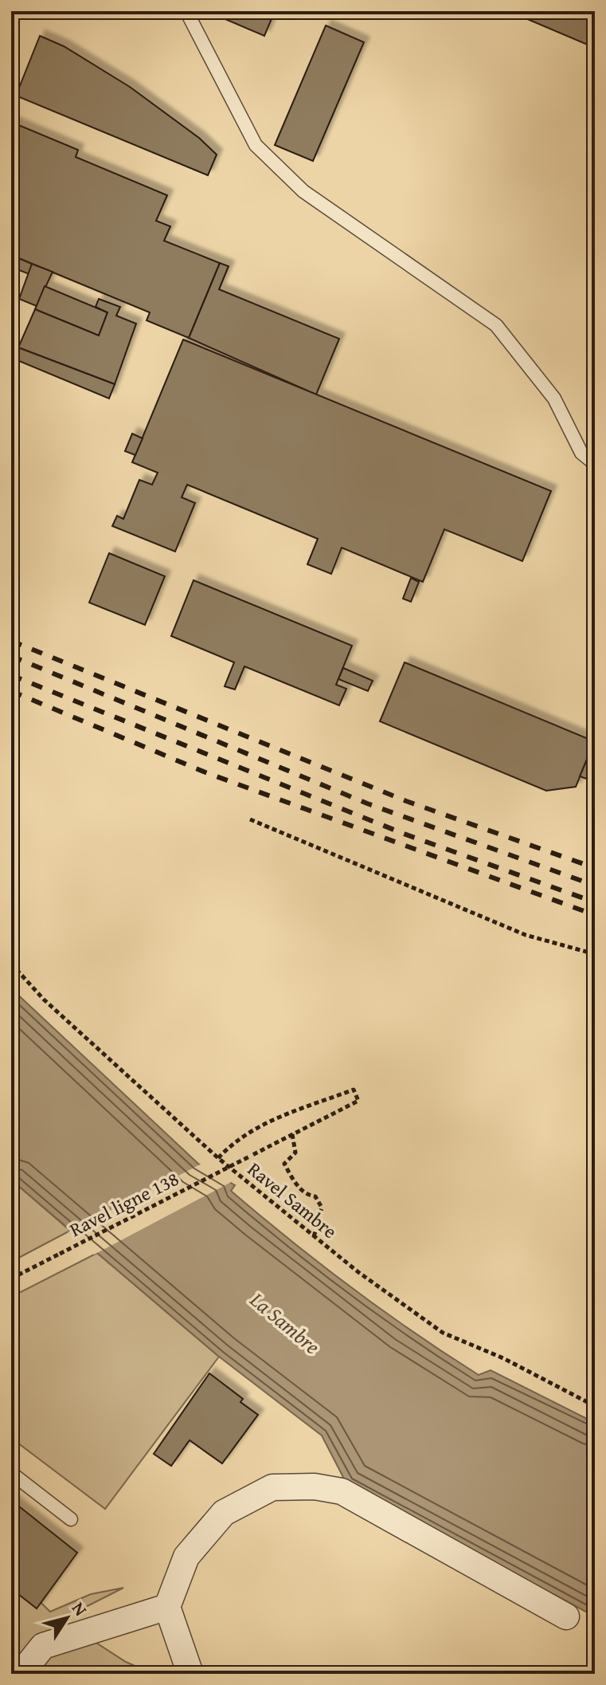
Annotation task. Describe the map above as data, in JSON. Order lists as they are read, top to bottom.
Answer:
{
  "streets": {
    "path": ["Ravel Sambre", "Ravel ligne 138"]
  },
  "crossings": [
    ["Ravel Sambre", "Ravel ligne 138"]
  ],
  "water": ["La Sambre"],
  "north": "top right"
}
